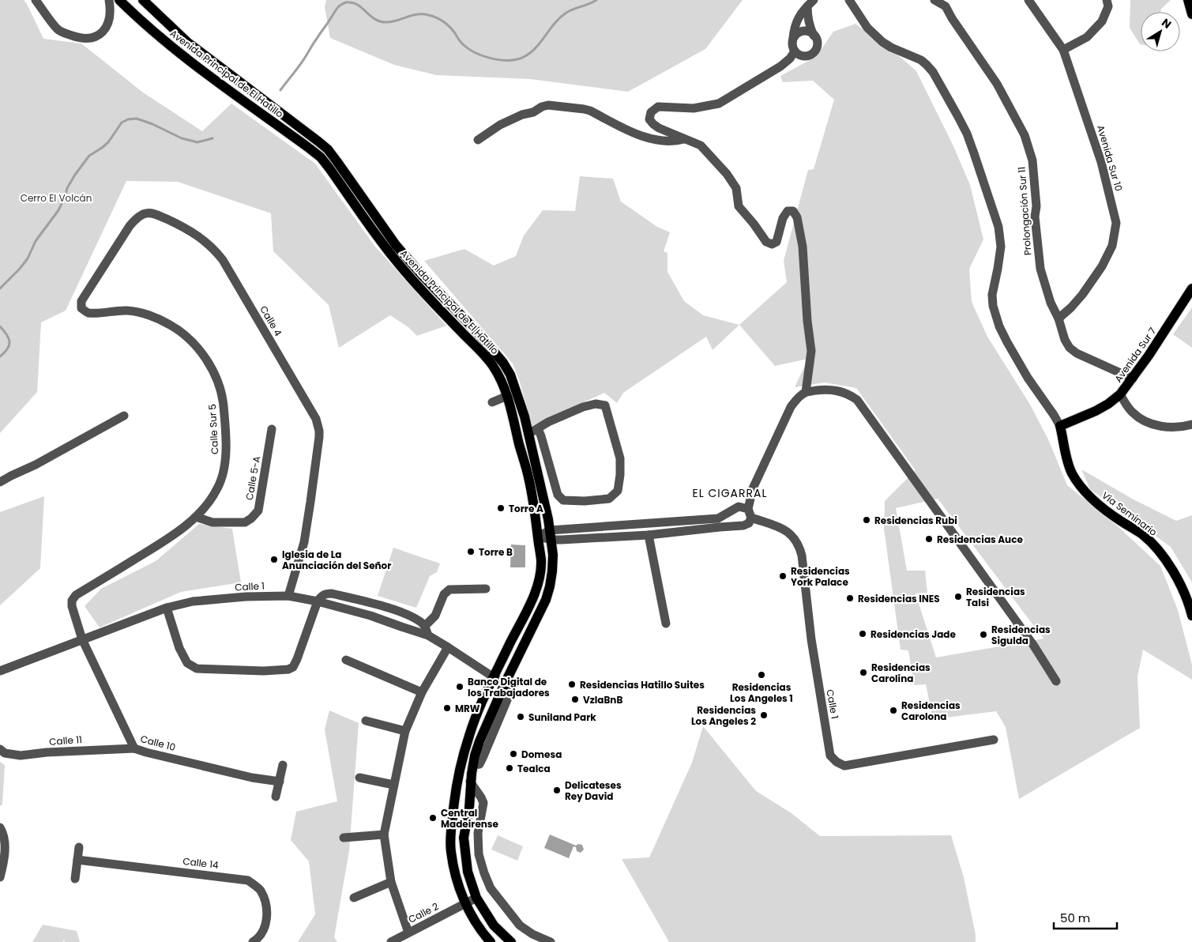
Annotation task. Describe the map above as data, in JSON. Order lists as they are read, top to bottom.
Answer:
{
  "streets": {
    "main road": ["Avenida Principal de El Hatillo", "Avenida Sur 7", "Vía Seminario"],
    "street": [
      "Avenida Sur 10",
      "Prolongación Sur 11",
      "Calle 4",
      "Calle Sur 5",
      "Calle 5-A",
      "Calle 1",
      "Calle 11",
      "Calle 10",
      "Calle 14",
      "Calle 2"
    ]
  },
  "crossings": [
    ["Avenida Principal de El Hatillo", "Calle 1"],
    ["Avenida Principal de El Hatillo", "Calle 2"],
    ["Avenida Sur 10", "Prolongación Sur 11"],
    ["Prolongación Sur 11", "Avenida Sur 7"],
    ["Calle 4", "Calle Sur 5"],
    ["Calle 4", "Calle 1"],
    ["Avenida Sur 7", "Vía Seminario"],
    ["Calle Sur 5", "Calle 5-A"],
    ["Calle Sur 5", "Calle 1"],
    ["Calle Sur 5", "Calle 10"],
    ["Calle 1", "Calle 10"],
    ["Calle 11", "Calle 10"]
  ],
  "districts": ["EL CIGARRAL"],
  "parks": ["Cerro El Volcán"],
  "places": [
    "Torre A",
    "Residencias Rubi",
    "Residencias Auce",
    "Torre B",
    "Iglesia de La Anunciación del Señor",
    "Residencias York Palace",
    "Residencias Talsi",
    "Residencias INES",
    "Residencias Jade",
    "Residencias Sigulda",
    "Residencias Carolina",
    "Residencias Los Angeles 1",
    "Residencias Hatillo Suites",
    "Banco Digital de los Trabajadores",
    "VzlaBnB",
    "MRW",
    "Residencias Carolona",
    "Residencias Los Angeles 2",
    "Suniland Park",
    "Domesa",
    "Tealca",
    "Delicateses Rey David",
    "Central Madeirense"
  ],
  "scale_bar": "50 m",
  "north": "top right"
}
